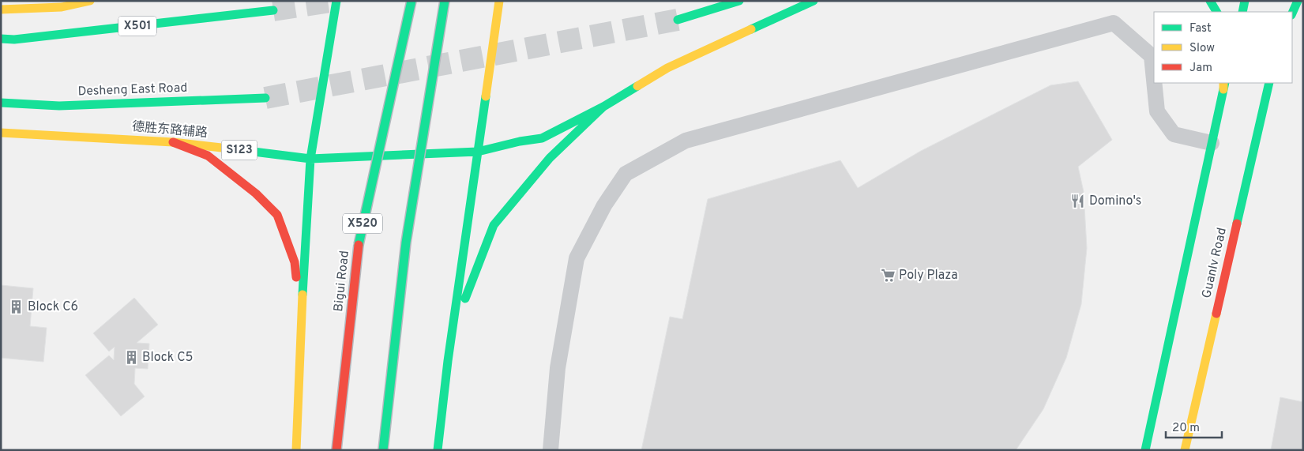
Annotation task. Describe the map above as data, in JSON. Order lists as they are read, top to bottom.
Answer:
{
  "streets": {
    "main road": [
      "X501",
      "Desheng East Road",
      "德胜东路辅路",
      "S123",
      "X520",
      "Guanlv Road",
      "Bigui Road"
    ]
  },
  "places": {
    "restaurant": ["Domino's"],
    "supermarket": ["Poly Plaza"],
    "building": ["Block C6", "Block C5"]
  },
  "legend": ["Fast", "Slow", "Jam"],
  "scale_bar": "20 m"
}
